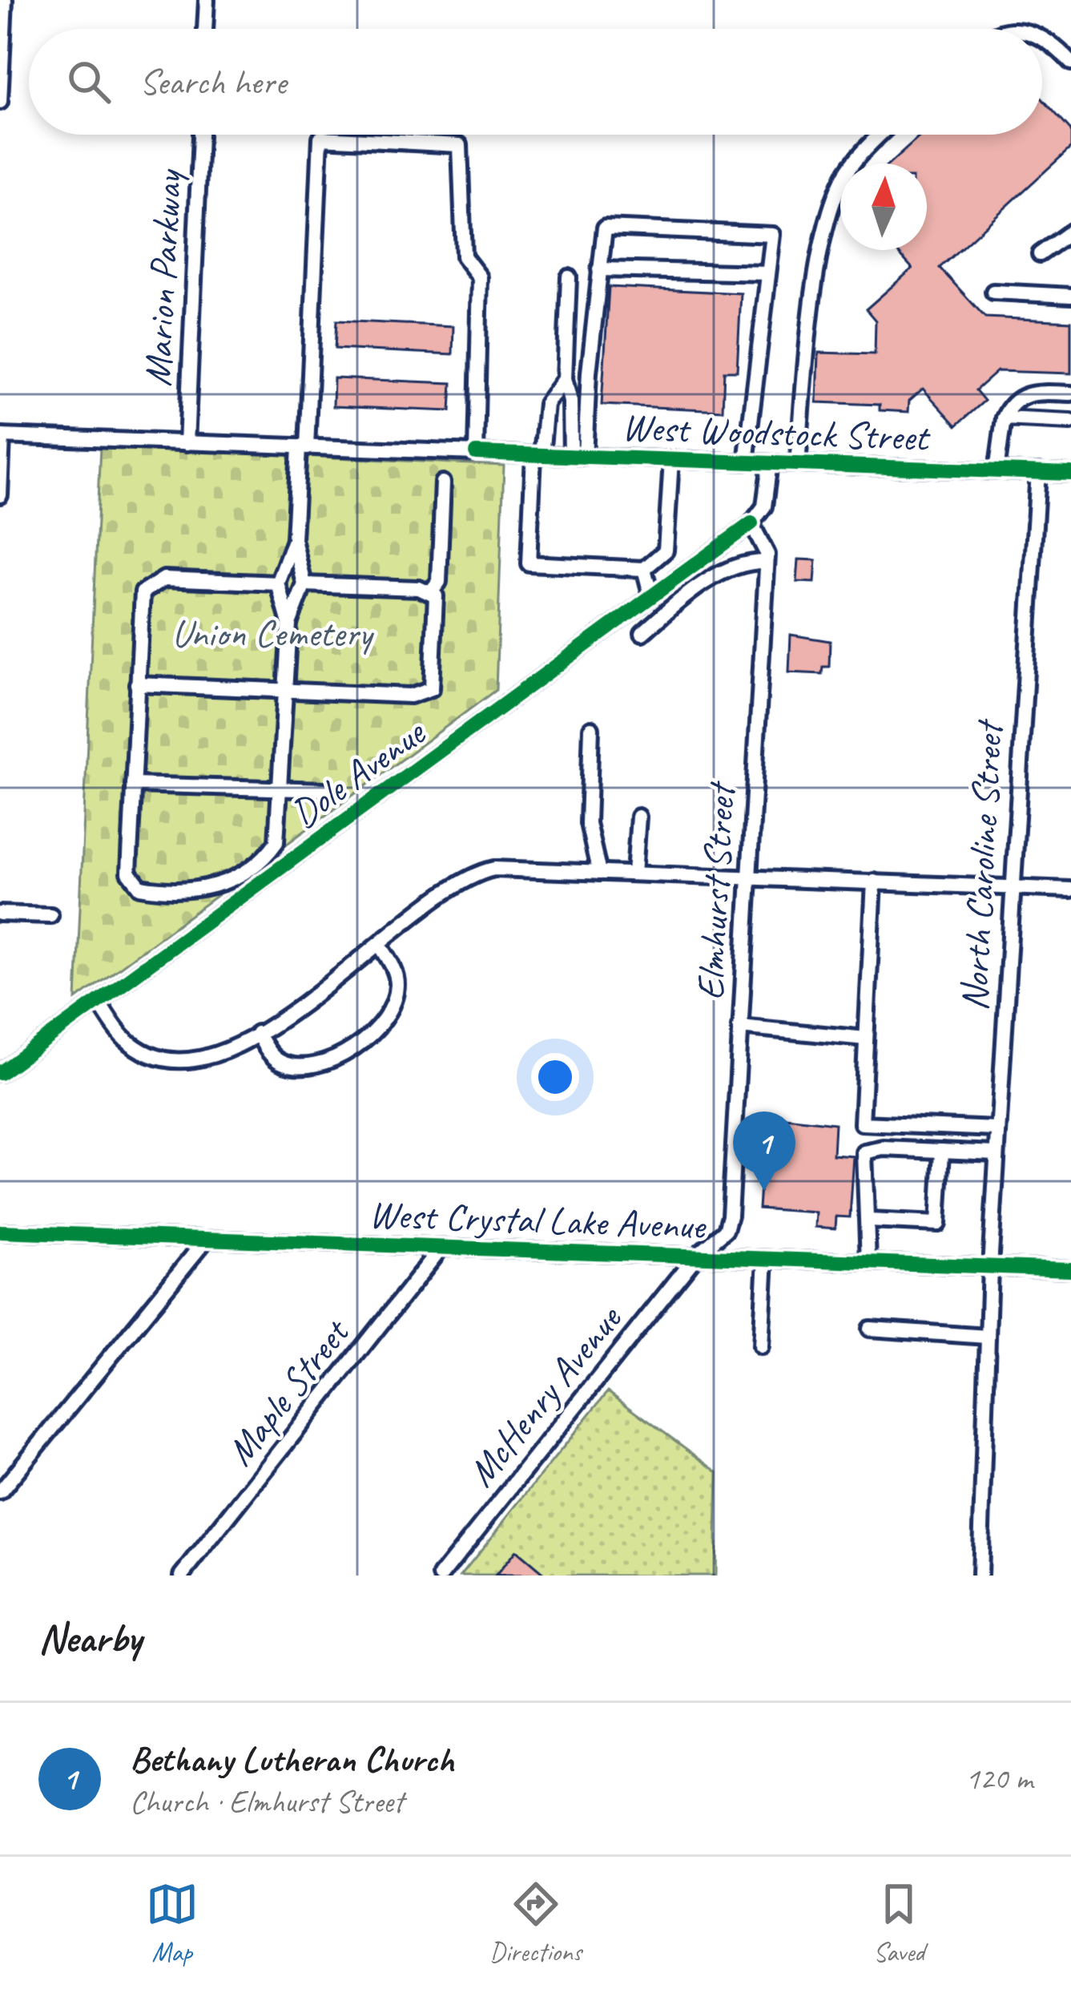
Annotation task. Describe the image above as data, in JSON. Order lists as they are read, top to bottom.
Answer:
{
  "streets": {
    "street": [
      "Marion Parkway",
      "West Woodstock Street",
      "Dole Avenue",
      "North Caroline Street",
      "Elmhurst Street",
      "West Crystal Lake Avenue",
      "Maple Street",
      "McHenry Avenue"
    ]
  },
  "crossings": [
    ["Marion Parkway", "West Woodstock Street"],
    ["West Woodstock Street", "North Caroline Street"],
    ["Dole Avenue", "Elmhurst Street"],
    ["North Caroline Street", "West Crystal Lake Avenue"],
    ["Elmhurst Street", "West Crystal Lake Avenue"],
    ["Elmhurst Street", "McHenry Avenue"],
    ["West Crystal Lake Avenue", "Maple Street"],
    ["West Crystal Lake Avenue", "McHenry Avenue"]
  ],
  "parks": ["Union Cemetery"],
  "north": "top",
  "page": {
    "search": "Search here",
    "pins": "1",
    "heading": "Nearby",
    "list": [
      {
        "mark": "1",
        "name": "Bethany Lutheran Church",
        "note": "Church · Elmhurst Street",
        "value": "120 m"
      }
    ],
    "nav": ["Map", "Directions", "Saved"]
  }
}
